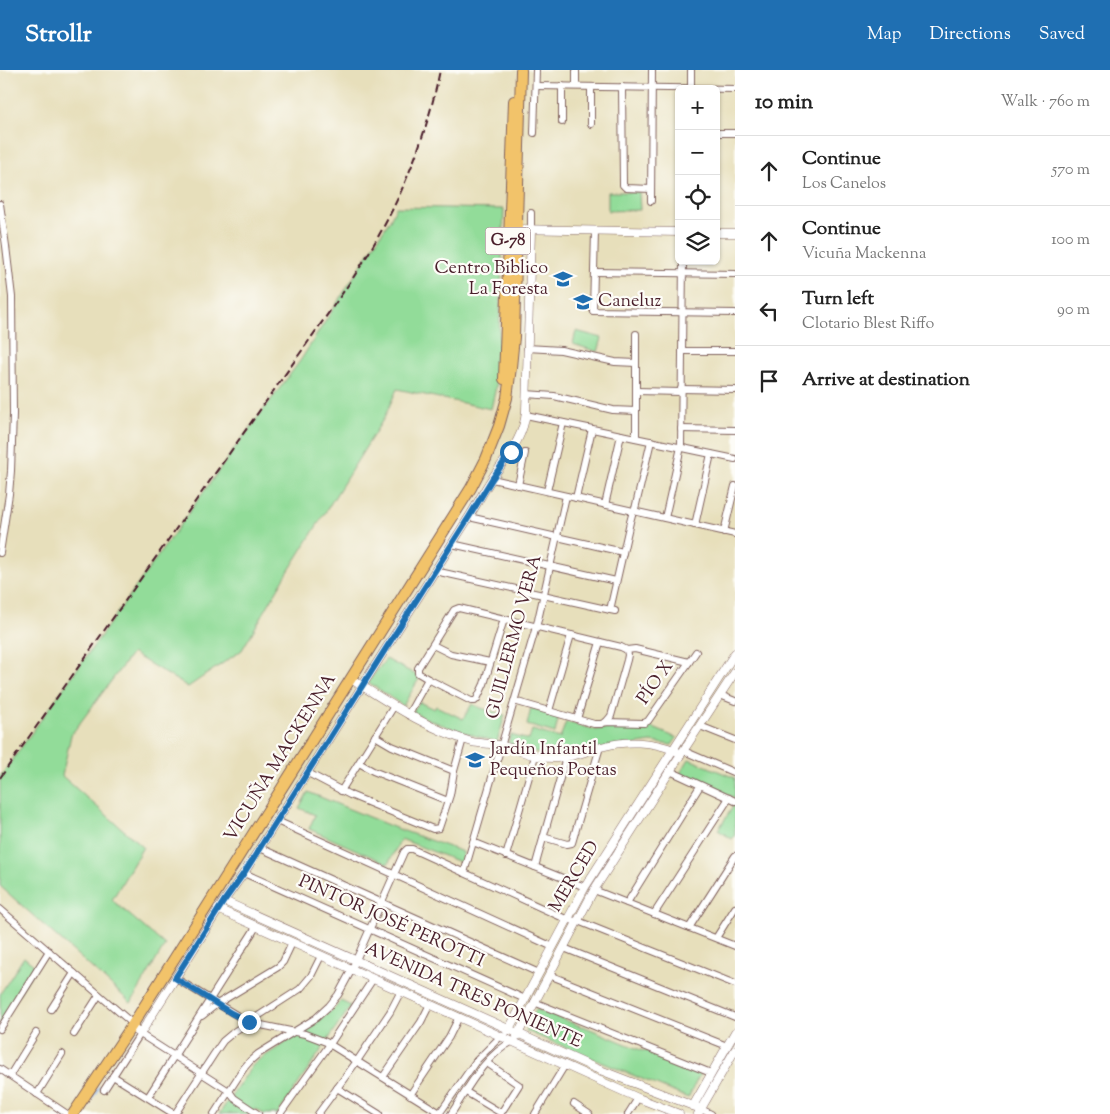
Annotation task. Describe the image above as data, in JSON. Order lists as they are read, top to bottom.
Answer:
{
  "streets": {
    "main road": ["G-78", "VICUÑA MACKENNA"],
    "street": [
      "GUILLERMO VERA",
      "PÍO X",
      "MERCED",
      "PINTOR JOSÉ PEROTTI",
      "AVENIDA TRES PONIENTE"
    ]
  },
  "crossings": [
    ["MERCED", "PINTOR JOSÉ PEROTTI"],
    ["MERCED", "AVENIDA TRES PONIENTE"]
  ],
  "places": {
    "school or university": ["Centro Biblico La Foresta", "Caneluz", "Jardín Infantil Pequeños Poetas"]
  },
  "page": {
    "header": "Strollr",
    "nav": ["Map", "Directions", "Saved"],
    "heading": ["10 min", "Walk · 760 m"],
    "map_buttons": ["+", "−"],
    "list": [
      ["Continue", "Los Canelos", "570 m"],
      ["Continue", "Vicuña Mackenna", "100 m"],
      ["Turn left", "Clotario Blest Riffo", "90 m"],
      "Arrive at destination"
    ]
  }
}
